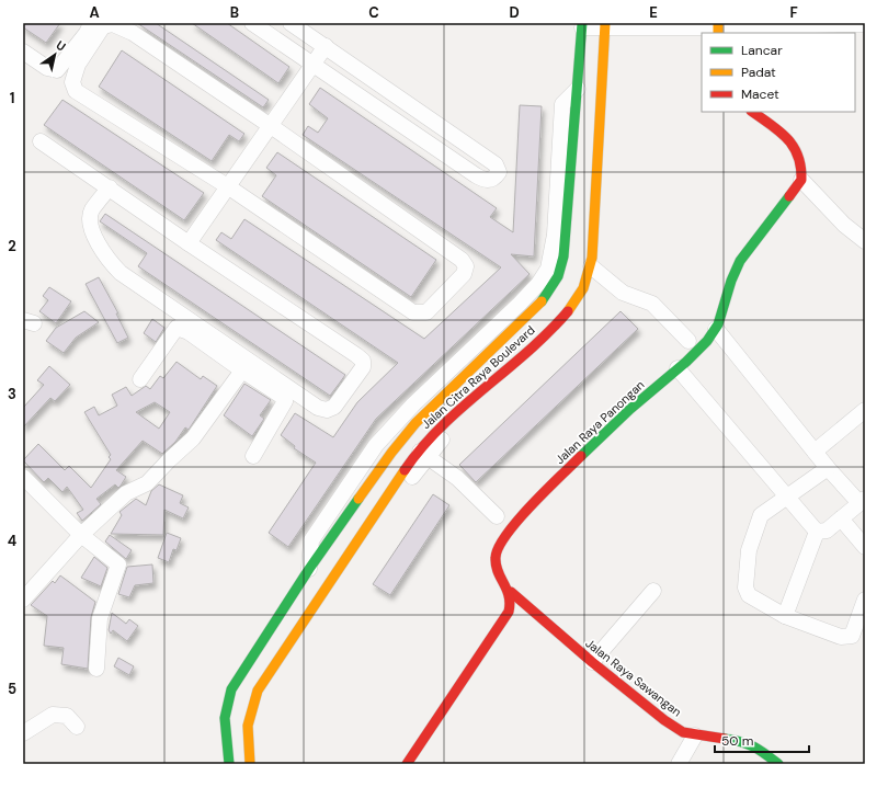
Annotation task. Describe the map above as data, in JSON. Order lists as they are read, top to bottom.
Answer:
{
  "streets": {
    "street": ["Jalan Citra Raya Boulevard", "Jalan Raya Panongan", "Jalan Raya Sawangan"]
  },
  "crossings": [
    ["Jalan Raya Panongan", "Jalan Raya Sawangan"]
  ],
  "legend": ["Lancar", "Padat", "Macet"],
  "scale_bar": "50 m",
  "north": "top right",
  "grid": {
    "columns": [
      "A",
      "B",
      "C",
      "D",
      "E",
      "F"
    ],
    "rows": [
      "1",
      "2",
      "3",
      "4",
      "5"
    ]
  }
}
